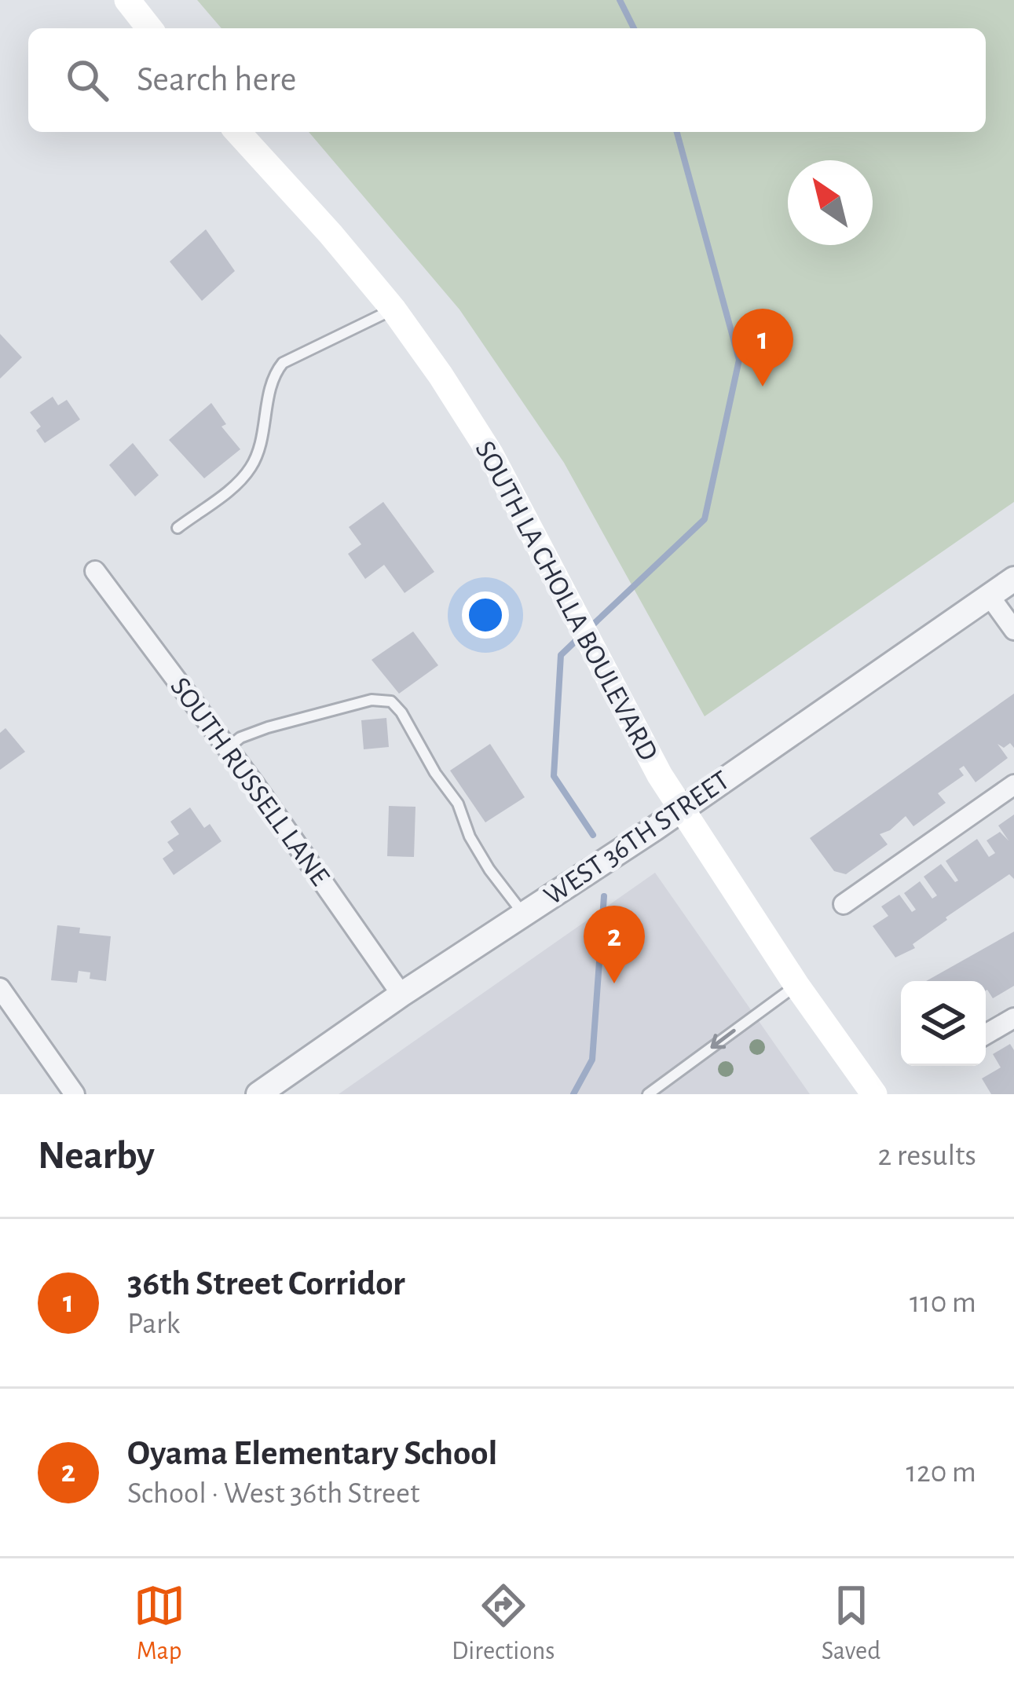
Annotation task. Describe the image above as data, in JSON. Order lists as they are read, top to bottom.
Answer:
{
  "streets": {
    "main road": ["SOUTH LA CHOLLA BOULEVARD"],
    "street": ["SOUTH RUSSELL LANE", "WEST 36TH STREET"]
  },
  "crossings": [
    ["SOUTH LA CHOLLA BOULEVARD", "WEST 36TH STREET"],
    ["SOUTH RUSSELL LANE", "WEST 36TH STREET"]
  ],
  "north": "top left",
  "page": {
    "search": "Search here",
    "pins": ["1", "2"],
    "heading": ["Nearby", "2 results"],
    "list": [
      {
        "mark": "1",
        "name": "36th Street Corridor",
        "note": "Park",
        "value": "110 m"
      },
      {
        "mark": "2",
        "name": "Oyama Elementary School",
        "note": "School · West 36th Street",
        "value": "120 m"
      }
    ],
    "nav": ["Map", "Directions", "Saved"]
  }
}
